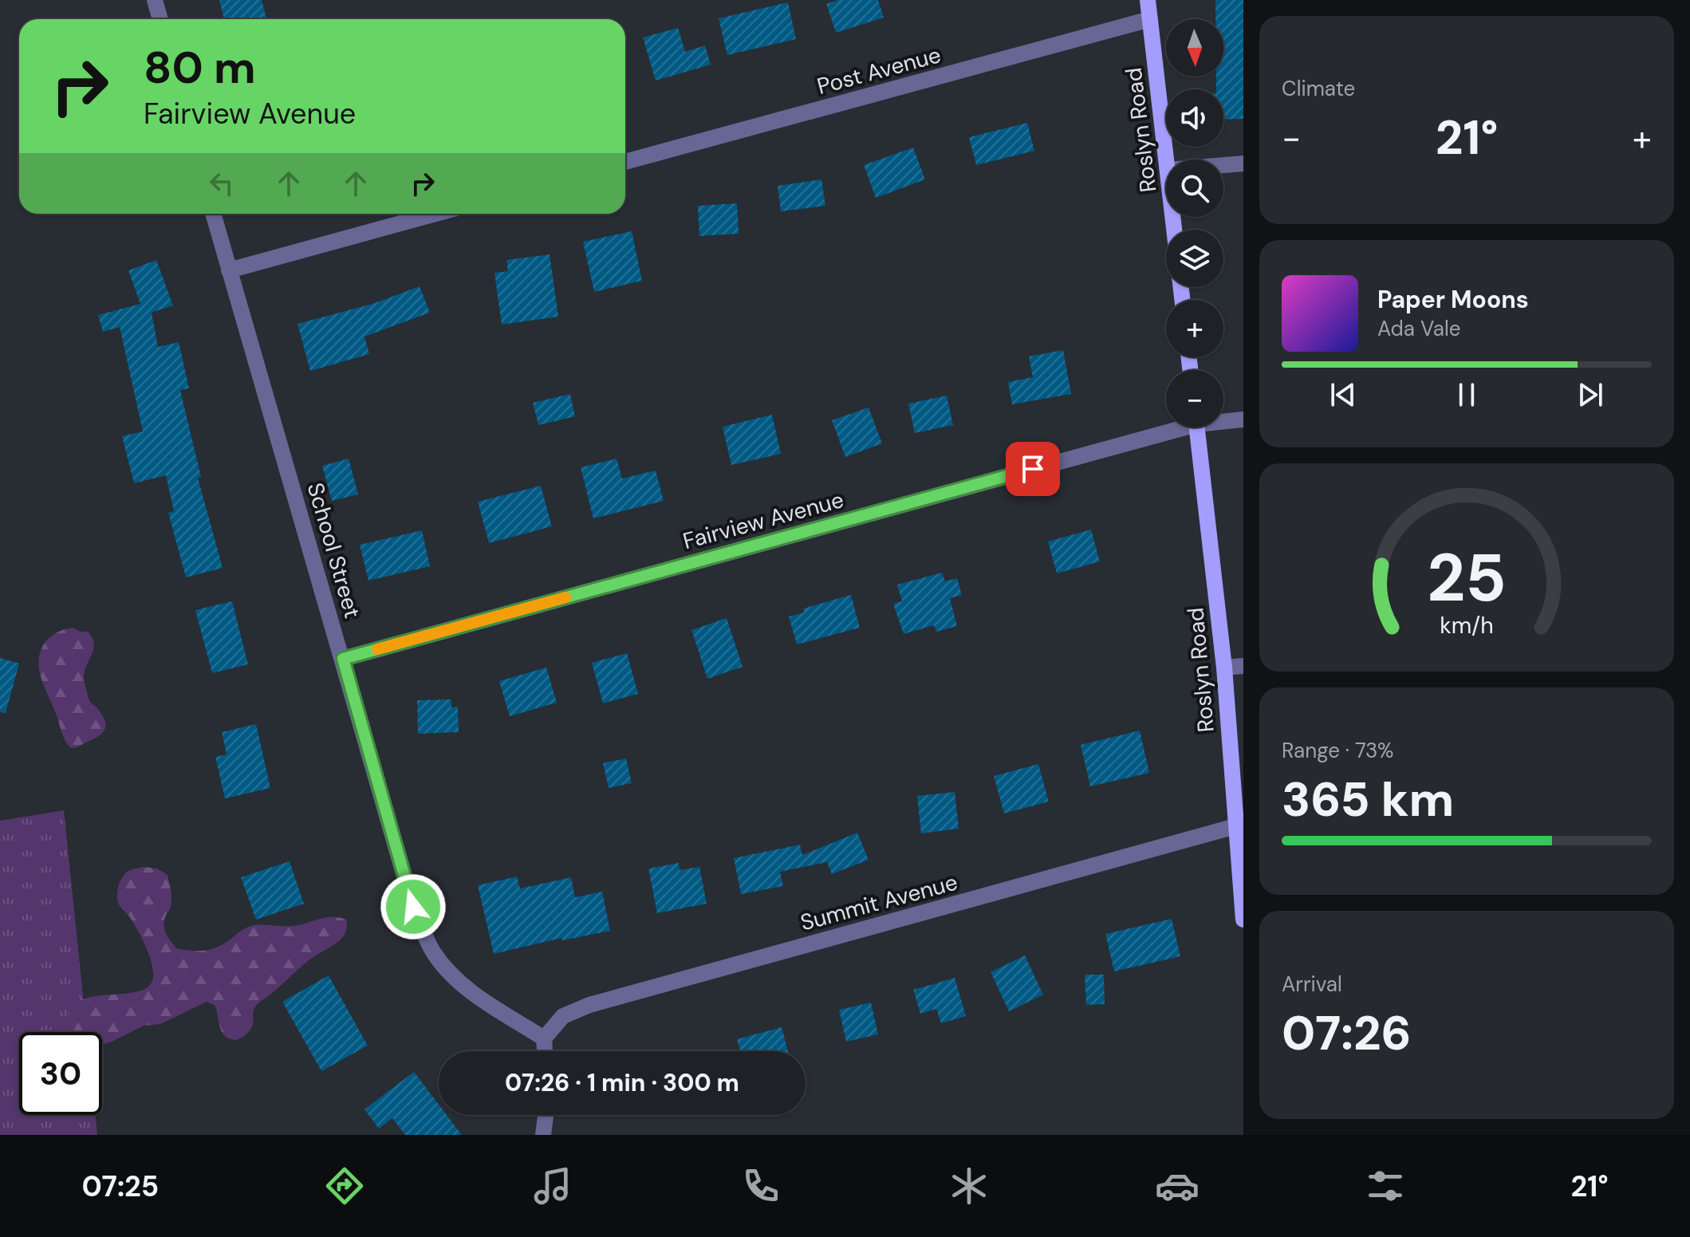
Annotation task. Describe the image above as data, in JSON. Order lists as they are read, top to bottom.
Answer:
{
  "streets": {
    "main road": ["Roslyn Road"],
    "street": [
      "Post Avenue",
      "Fairview Avenue",
      "School Street",
      "Summit Avenue"
    ]
  },
  "crossings": [
    ["Post Avenue", "Roslyn Road"],
    ["Roslyn Road", "Summit Avenue"],
    ["Fairview Avenue", "School Street"],
    ["School Street", "Summit Avenue"]
  ],
  "north": "bottom",
  "page": {
    "tile": [
      "Climate",
      ["Range · 73%", "365 km"],
      ["Arrival", "07:26"]
    ],
    "map_buttons": ["+", "−"],
    "turn": ["80 m", "Fairview Avenue"],
    "heat": ["−", "21°", "+"],
    "song": ["Paper Moons", "Ada Vale"],
    "limit": "30",
    "trip": "07:26 · 1 min · 300 m",
    "tabs": ["07:25", "21°"],
    "gauge": ["25", "km/h"]
  }
}
